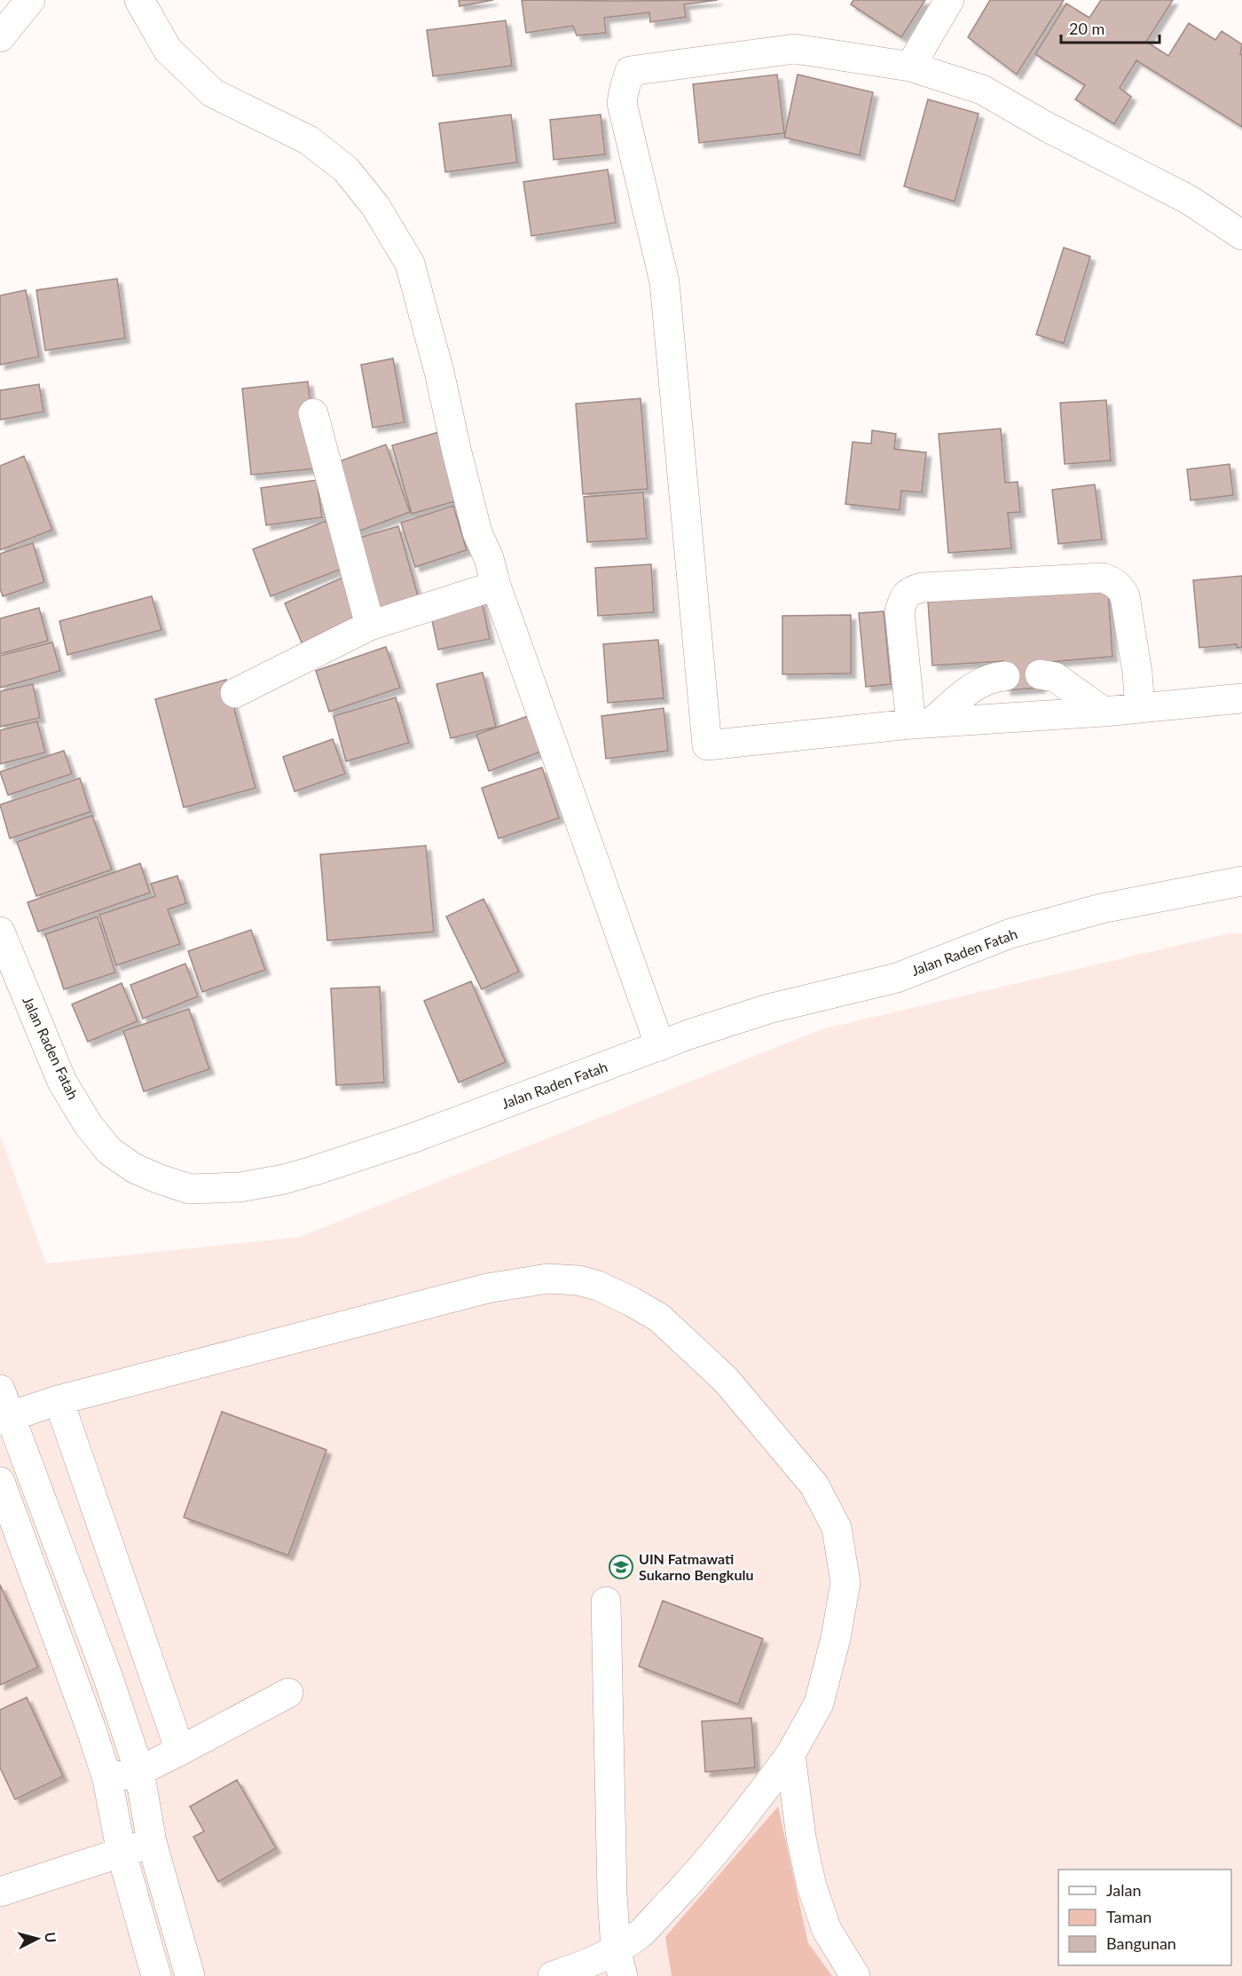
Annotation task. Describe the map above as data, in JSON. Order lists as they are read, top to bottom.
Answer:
{
  "streets": {
    "main road": ["Jalan Raden Fatah"]
  },
  "places": {
    "school or university": ["UIN Fatmawati Sukarno Bengkulu"]
  },
  "legend": ["Jalan", "Taman", "Bangunan"],
  "scale_bar": "20 m",
  "north": "right"
}
